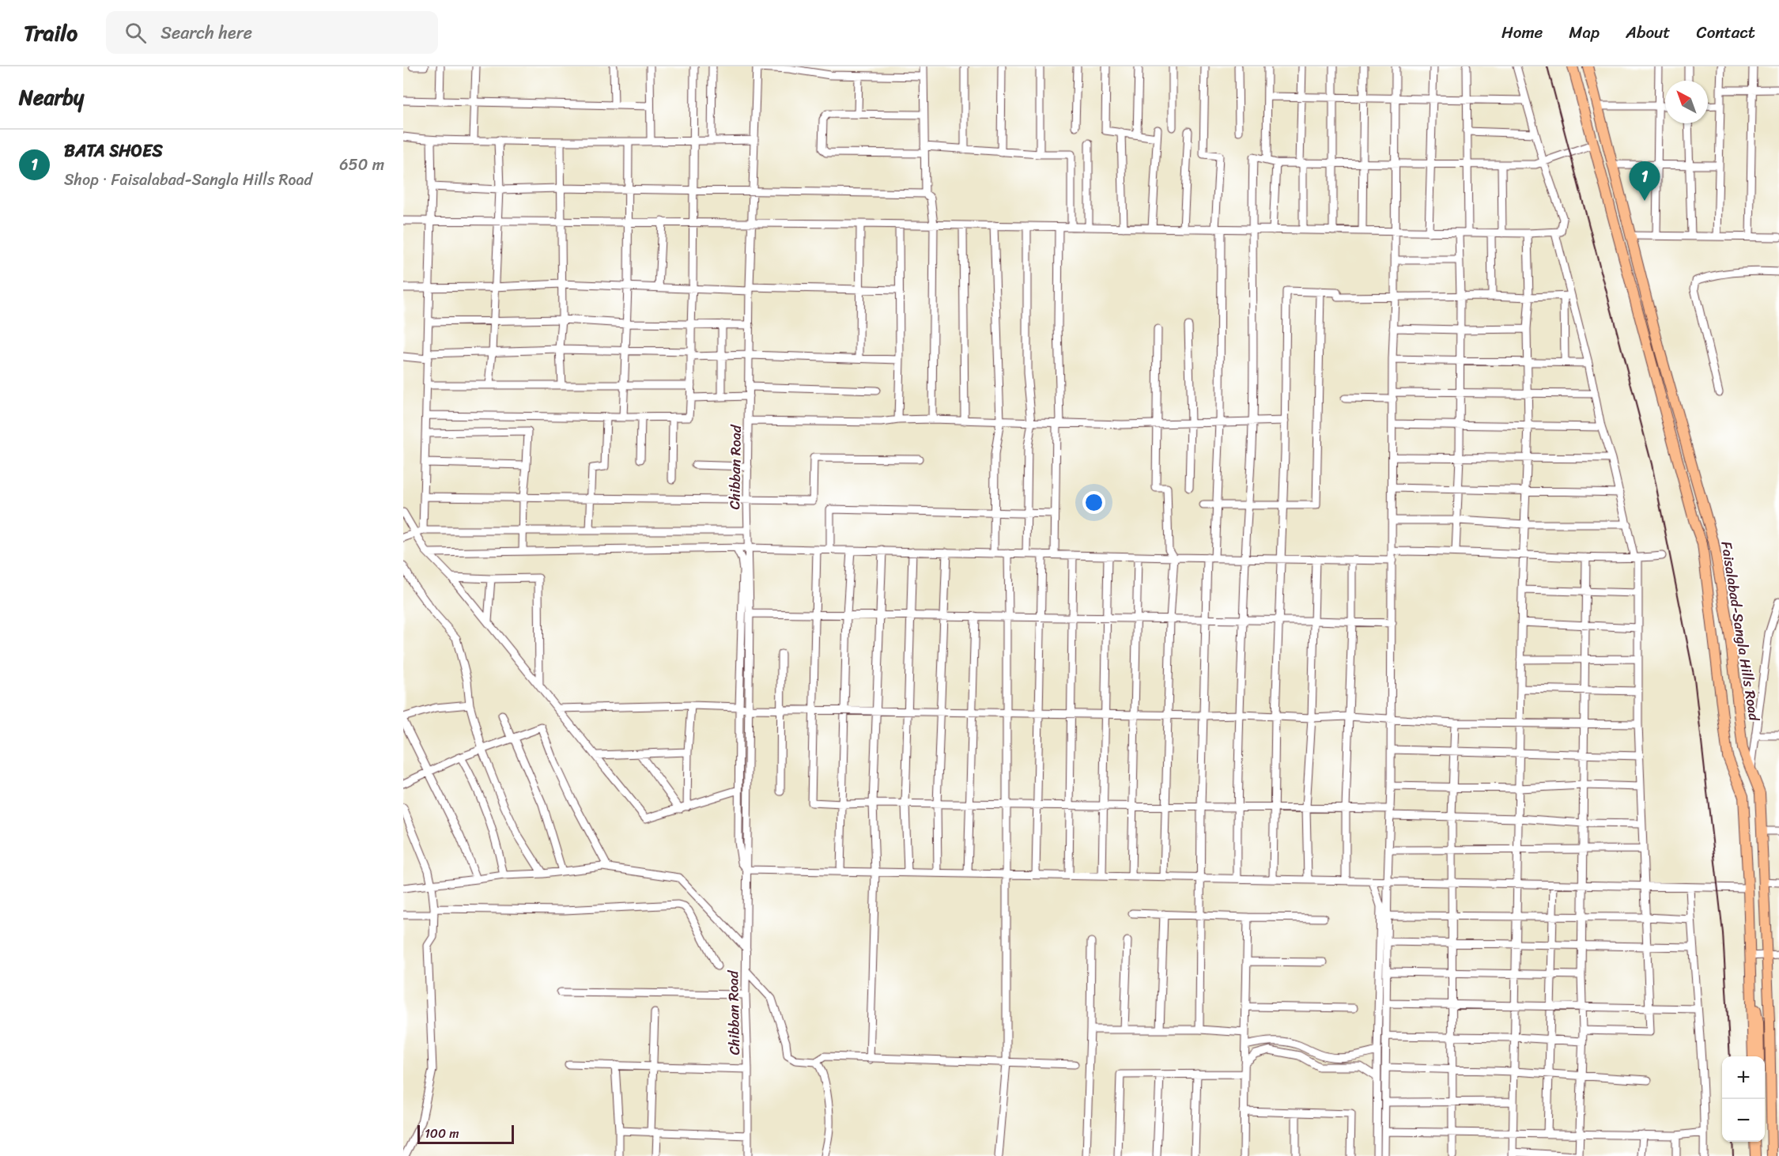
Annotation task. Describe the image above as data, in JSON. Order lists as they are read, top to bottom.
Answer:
{
  "streets": {
    "main road": ["Faisalabad-Sangla Hills Road"],
    "street": ["Chibban Road"]
  },
  "scale_bar": "100 m",
  "north": "top left",
  "page": {
    "header": "Trailo",
    "search": "Search here",
    "nav": [
      "Home",
      "Map",
      "About",
      "Contact"
    ],
    "heading": "Nearby",
    "list": [
      {
        "mark": "1",
        "name": "BATA SHOES",
        "note": "Shop · Faisalabad-Sangla Hills Road",
        "value": "650 m"
      }
    ],
    "pins": "1",
    "map_buttons": ["+", "−"],
    "scale": "100 m"
  }
}
